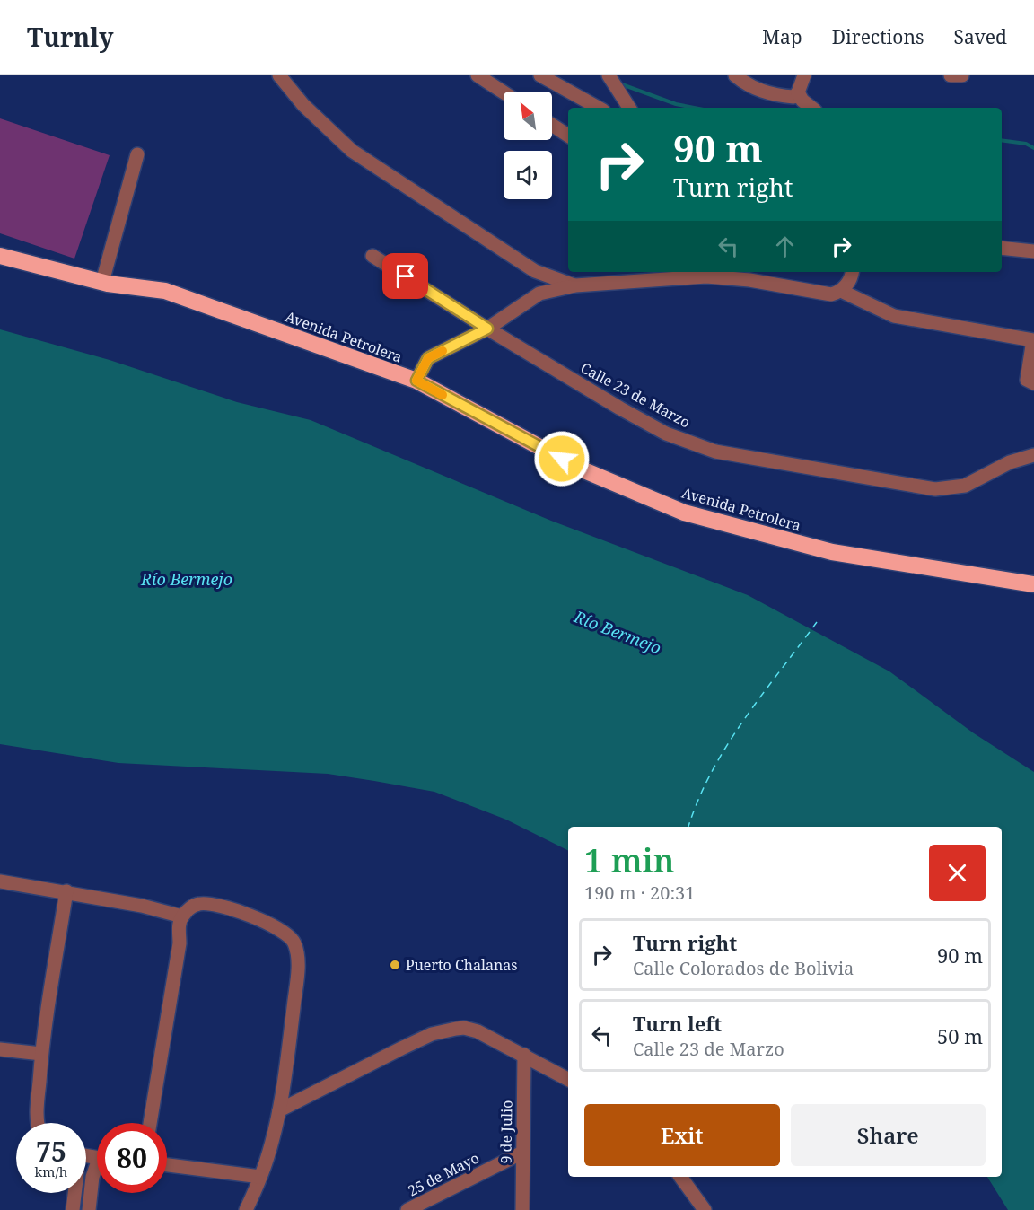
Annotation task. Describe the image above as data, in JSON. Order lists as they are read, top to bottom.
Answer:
{
  "streets": {
    "highway": ["Avenida Petrolera"],
    "street": ["Calle 23 de Marzo", "9 de Julio", "25 de Mayo"]
  },
  "crossings": [
    ["9 de Julio", "25 de Mayo"]
  ],
  "water": ["Río Bermejo"],
  "places": ["Puerto Chalanas"],
  "north": "top left",
  "page": {
    "header": "Turnly",
    "nav": ["Map", "Directions", "Saved"],
    "turn": ["90 m", "Turn right"],
    "heading": ["1 min", "190 m · 20:31"],
    "list": [
      {
        "name": "Turn right",
        "note": "Calle Colorados de Bolivia",
        "value": "90 m"
      },
      {
        "name": "Turn left",
        "note": "Calle 23 de Marzo",
        "value": "50 m"
      }
    ],
    "buttons": ["Exit", "Share"],
    "speed": "75 km/h",
    "limit": "80"
  }
}
